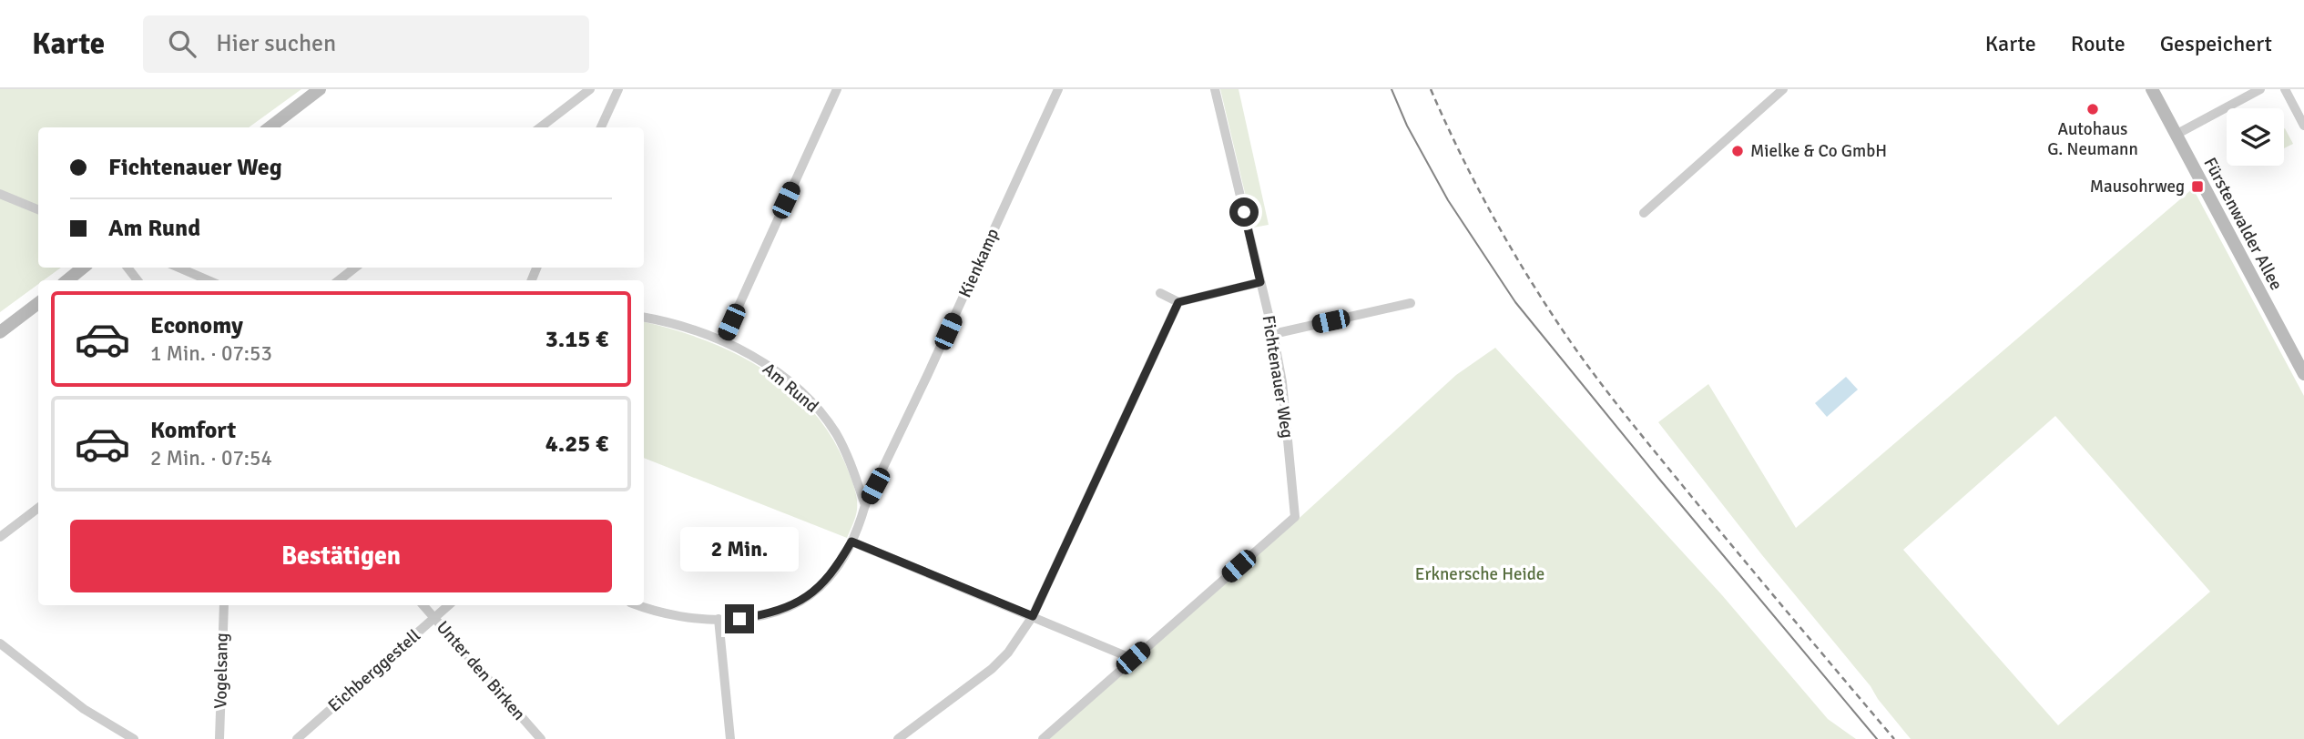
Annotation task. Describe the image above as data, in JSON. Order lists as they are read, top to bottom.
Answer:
{
  "streets": {
    "main road": ["Fürstenwalder Allee"],
    "street": [
      "Kienkamp",
      "Fichtenauer Weg",
      "Am Rund",
      "Vogelsang",
      "Eichberggestell",
      "Unter den Birken"
    ]
  },
  "crossings": [
    ["Kienkamp", "Am Rund"],
    ["Eichberggestell", "Unter den Birken"]
  ],
  "parks": ["Erknersche Heide"],
  "places": {
    "other": ["Autohaus G. Neumann", "Mielke & Co GmbH"],
    "transit": ["Mausohrweg"]
  },
  "page": {
    "header": "Karte",
    "search": "Hier suchen",
    "nav": ["Karte", "Route", "Gespeichert"],
    "banner": ["Fichtenauer Weg", "Am Rund"],
    "list": [
      {
        "name": "Economy",
        "note": "1 Min. · 07:53",
        "value": "3.15 €"
      },
      {
        "name": "Komfort",
        "note": "2 Min. · 07:54",
        "value": "4.25 €"
      }
    ],
    "buttons": "Bestätigen",
    "bubble": "2 Min."
  }
}
